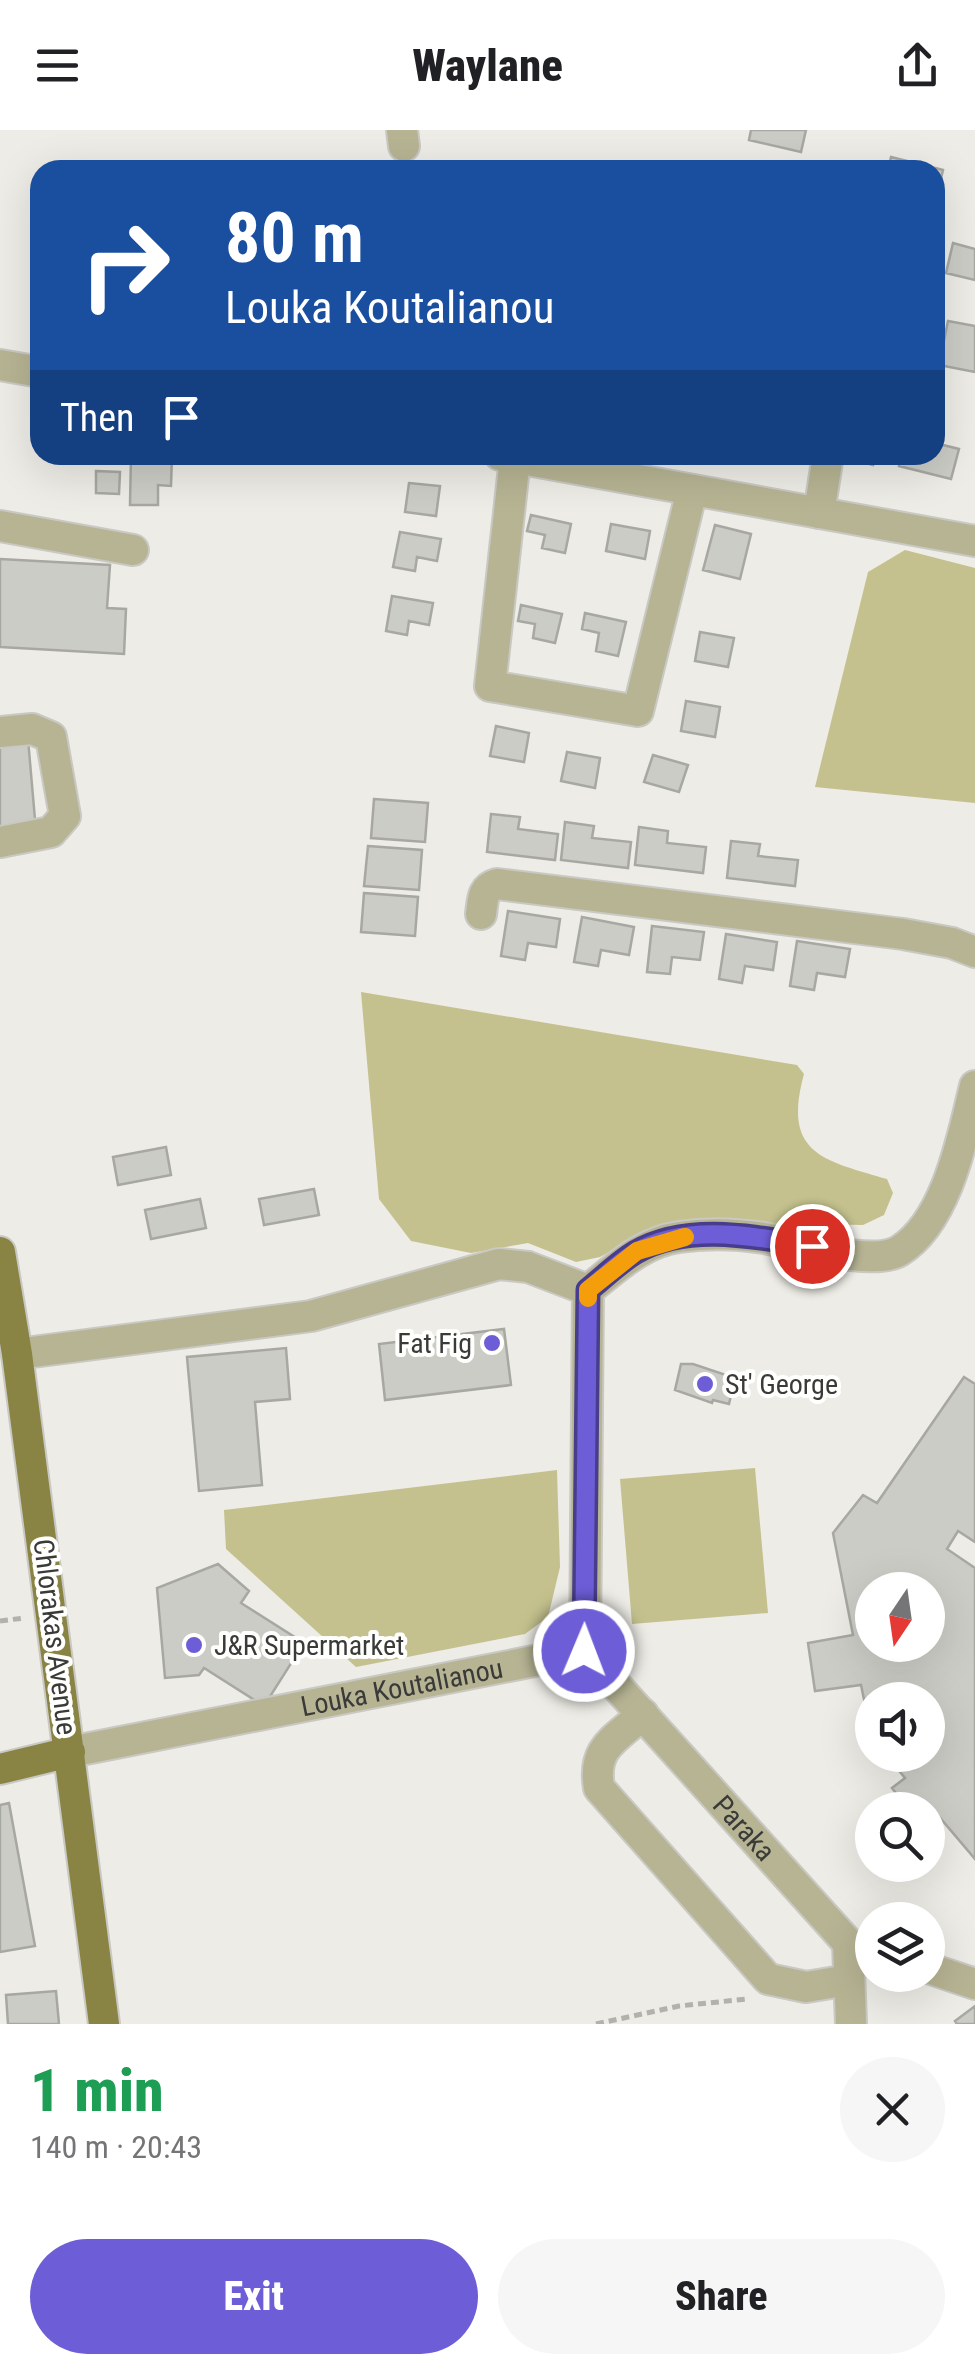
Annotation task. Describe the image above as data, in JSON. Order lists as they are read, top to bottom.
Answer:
{
  "streets": {
    "main road": ["Chlorakas Avenue"],
    "street": ["Louka Koutalianou", "Paraka"]
  },
  "crossings": [
    ["Chlorakas Avenue", "Louka Koutalianou"],
    ["Louka Koutalianou", "Paraka"]
  ],
  "places": ["Fat Fig", "St' George", "J&R Supermarket"],
  "north": "bottom",
  "page": {
    "header": "Waylane",
    "turn": ["80 m", "Louka Koutalianou"],
    "then": "Then",
    "heading": ["1 min", "140 m · 20:43"],
    "buttons": ["Exit", "Share"]
  }
}
